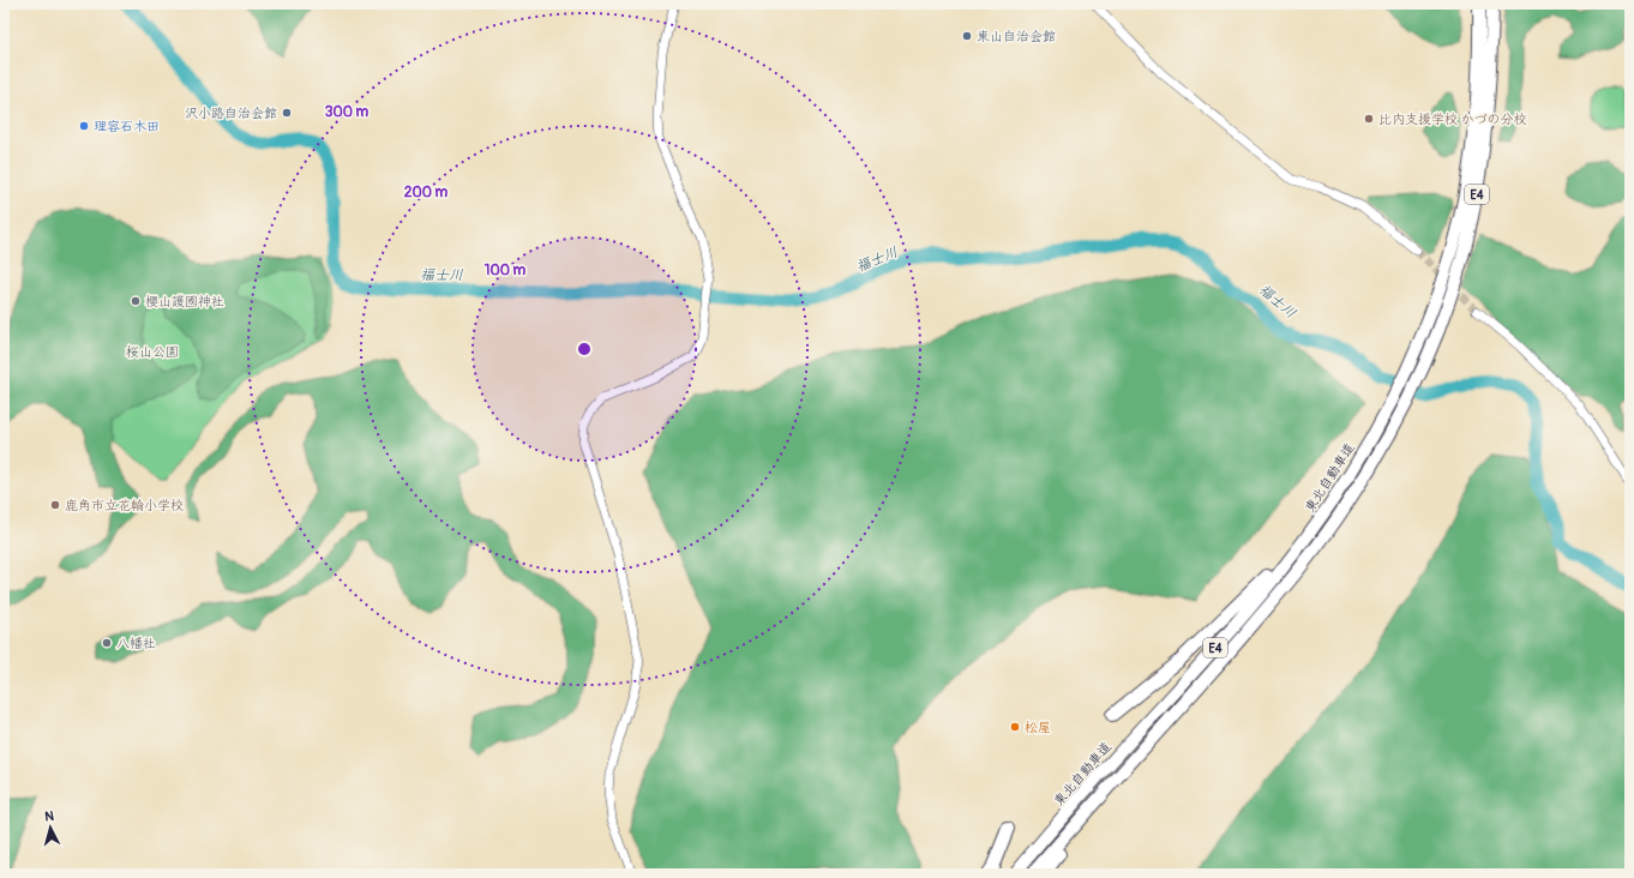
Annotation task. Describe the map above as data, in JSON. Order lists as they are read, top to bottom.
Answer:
{
  "streets": {
    "highway": ["E4", "東北自動車道"]
  },
  "water": ["福士川"],
  "parks": ["桜山公園"],
  "places": [
    "東山自治会館",
    "沢小路自治会館",
    "比内支援学校 かづの分校",
    "理容石木田",
    "櫻山護國神社",
    "鹿角市立花輪小学校",
    "八幡社",
    "松屋"
  ],
  "north": "top",
  "rings": ["300 m", "200 m", "100 m"]
}
